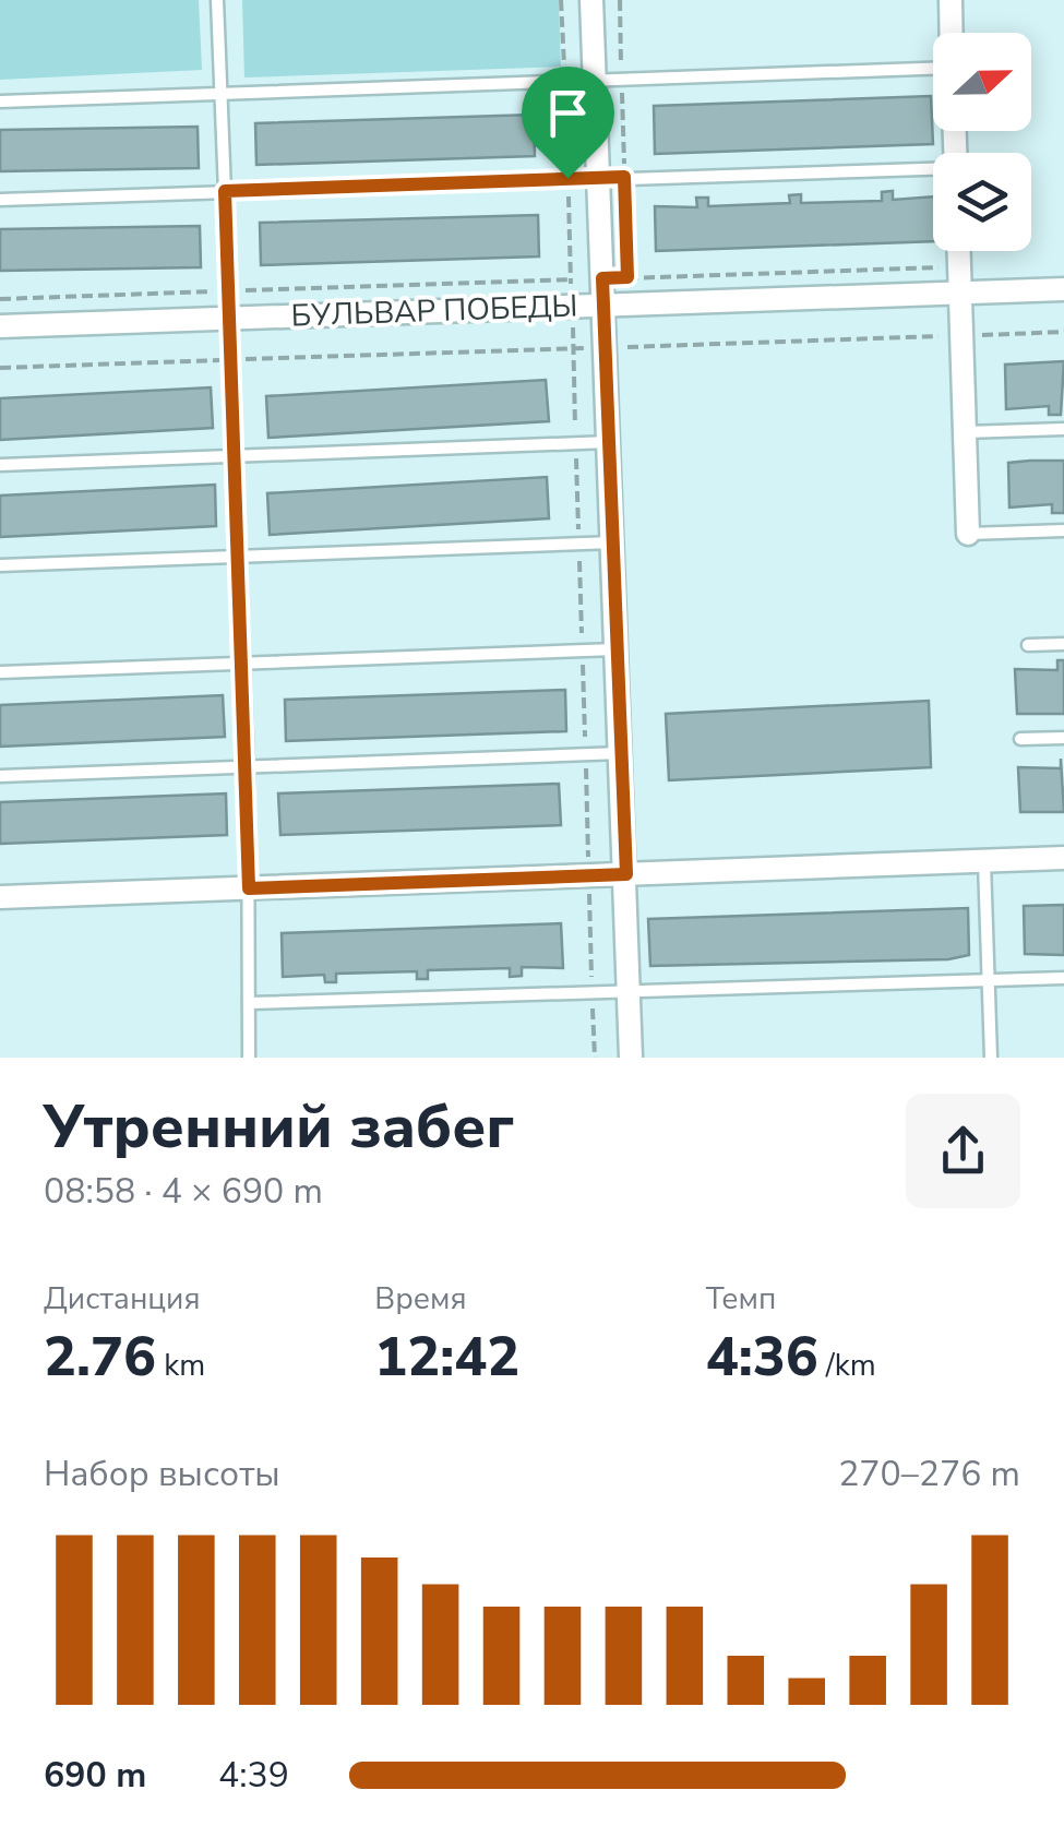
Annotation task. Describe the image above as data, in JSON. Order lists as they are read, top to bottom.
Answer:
{
  "streets": {
    "street": ["БУЛЬВАР ПОБЕДЫ"]
  },
  "north": "right",
  "page": {
    "heading": ["Утренний забег", "08:58 · 4 × 690 m"],
    "stats": [
      ["Дистанция", "2.76 km"],
      ["Время", "12:42"],
      ["Темп", "4:36 /km"]
    ],
    "chart": ["Набор высоты", "270–276 m"],
    "list": [
      {
        "name": "690 m",
        "note": "4:39"
      }
    ]
  }
}
